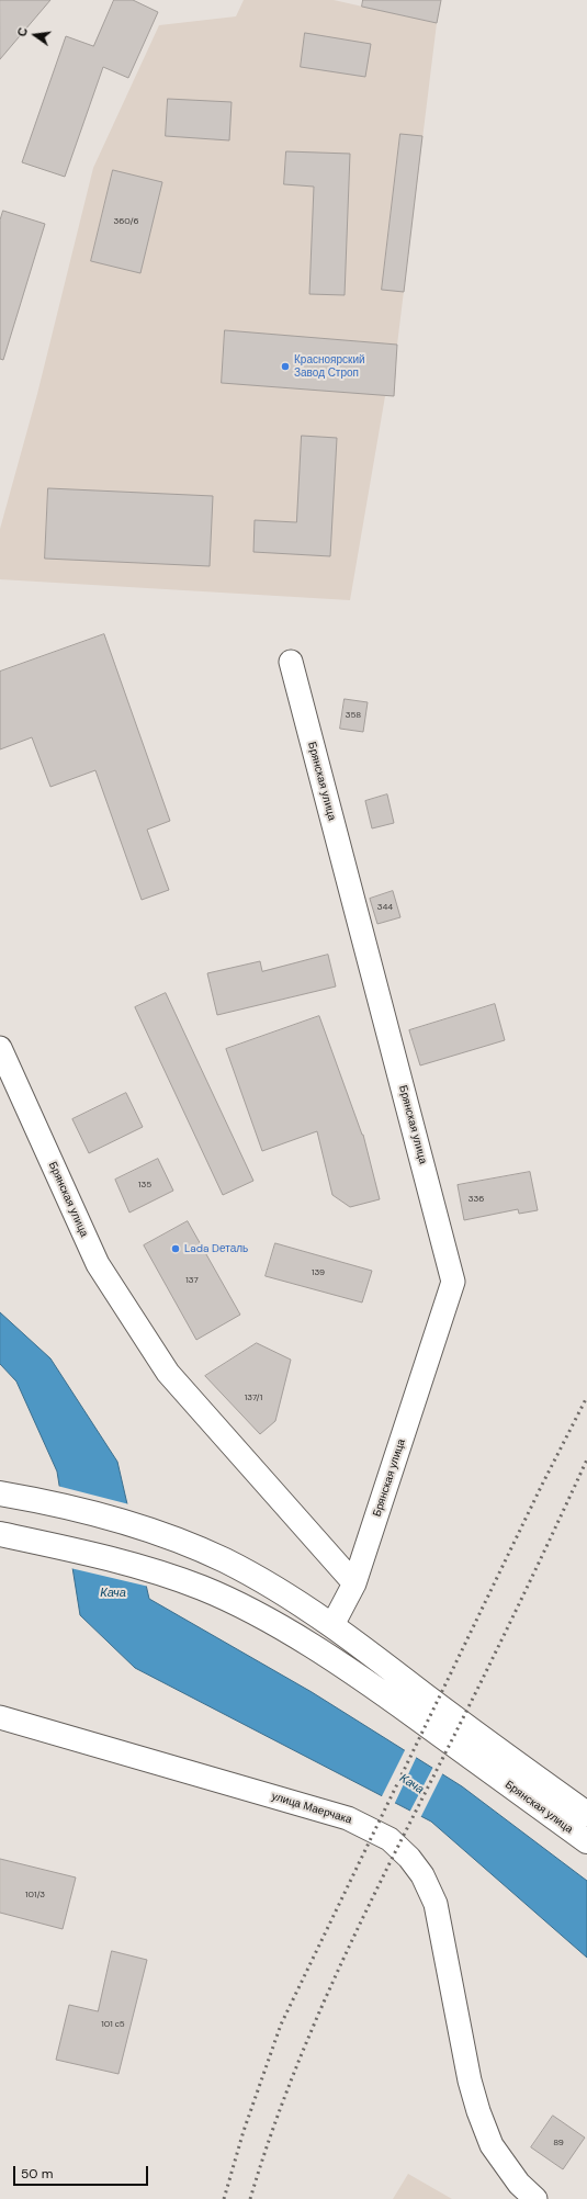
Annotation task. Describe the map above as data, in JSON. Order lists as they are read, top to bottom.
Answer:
{
  "streets": {
    "highway": ["Брянская улица"],
    "street": ["улица Маерчака"]
  },
  "water": ["Кача"],
  "places": ["Красноярский Завод Строп", "Lada Dеталь"],
  "house_numbers": [
    "360/6",
    "358",
    "344",
    "135",
    "336",
    "139",
    "137",
    "137/1",
    "101/3",
    "101 с5",
    "89"
  ],
  "scale_bar": "50 m",
  "north": "left"
}
